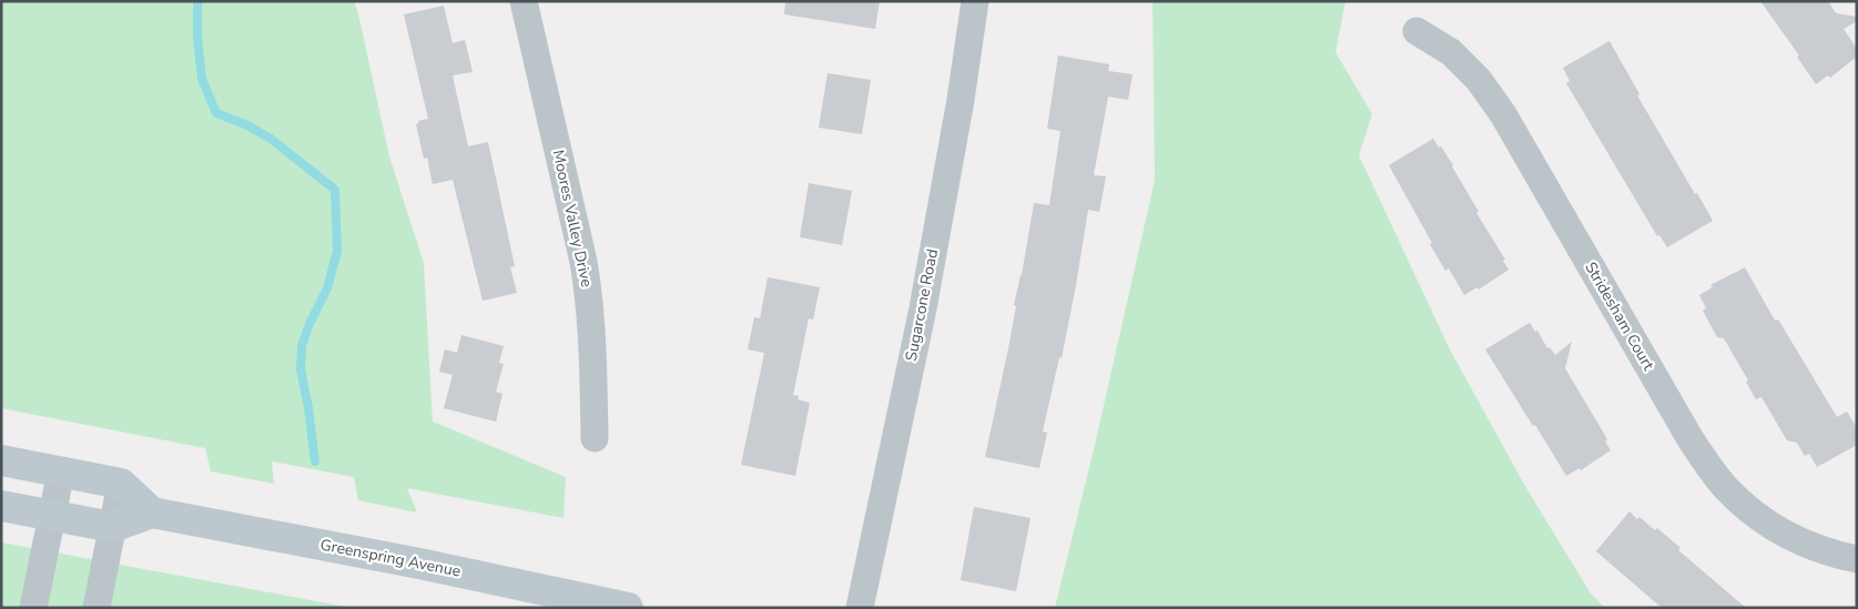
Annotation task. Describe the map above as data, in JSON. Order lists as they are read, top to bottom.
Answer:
{
  "streets": {
    "main road": ["Greenspring Avenue"],
    "street": ["Moores Valley Drive", "Sugarcone Road", "Stridesham Court"]
  }
}
